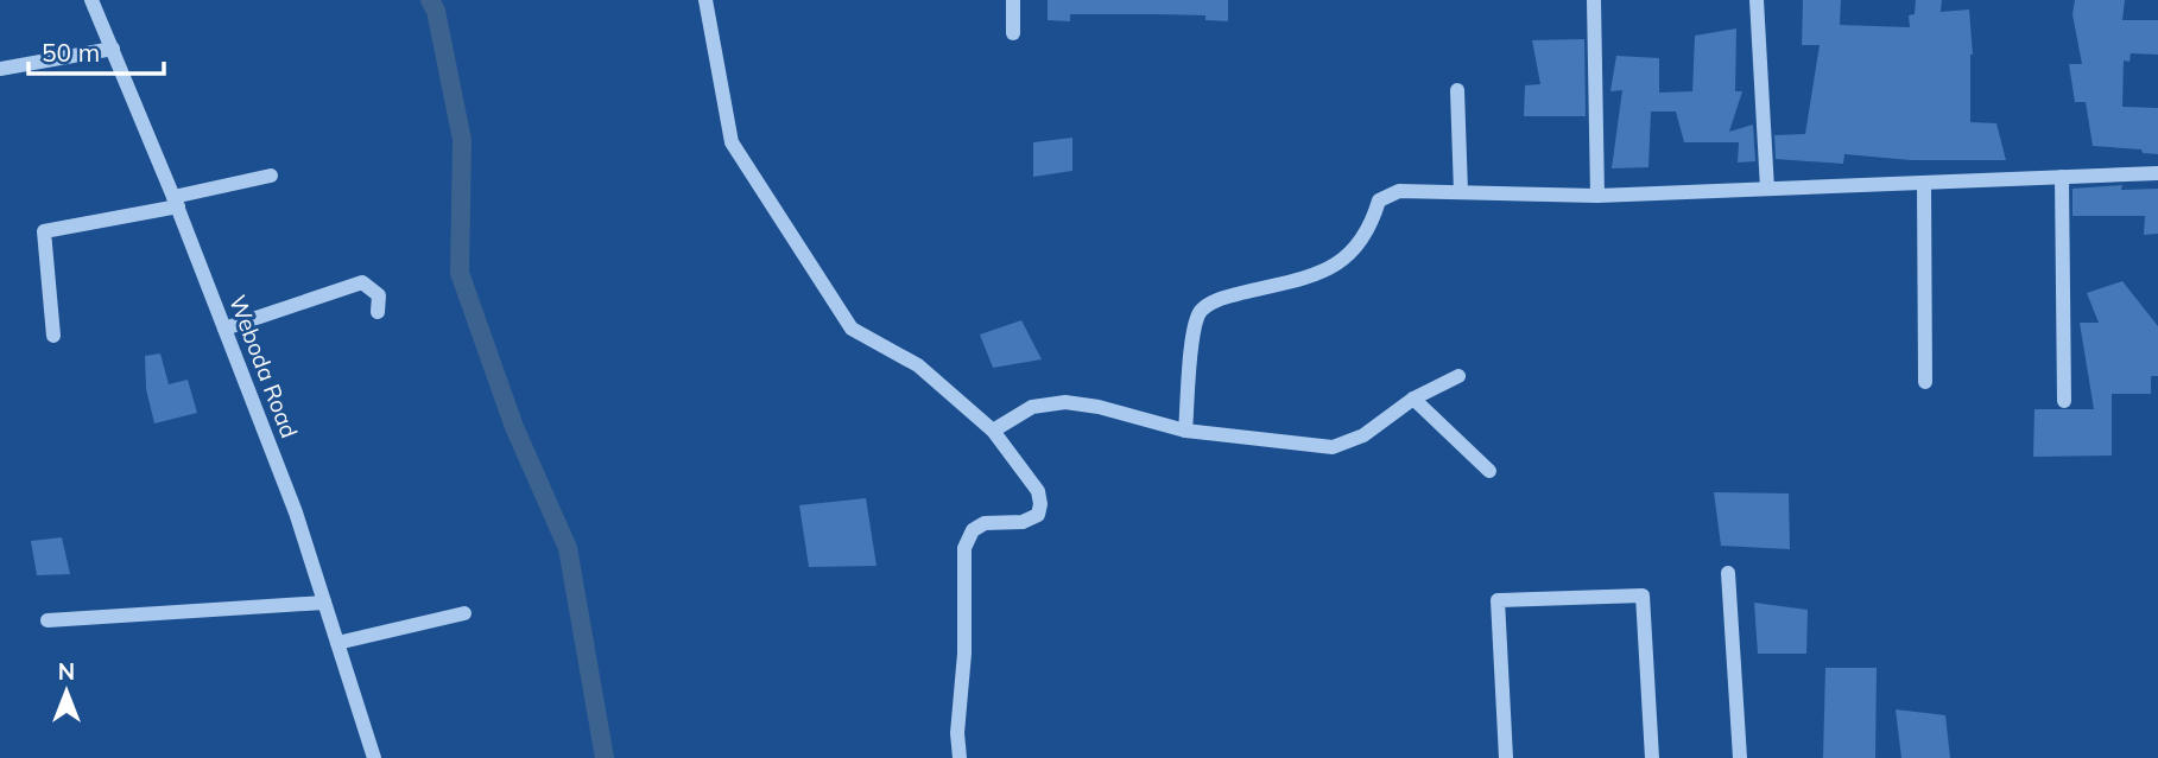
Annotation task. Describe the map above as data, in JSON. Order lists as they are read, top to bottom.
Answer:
{
  "streets": {
    "street": ["Weboda Road"]
  },
  "scale_bar": "50 m",
  "north": "top"
}
